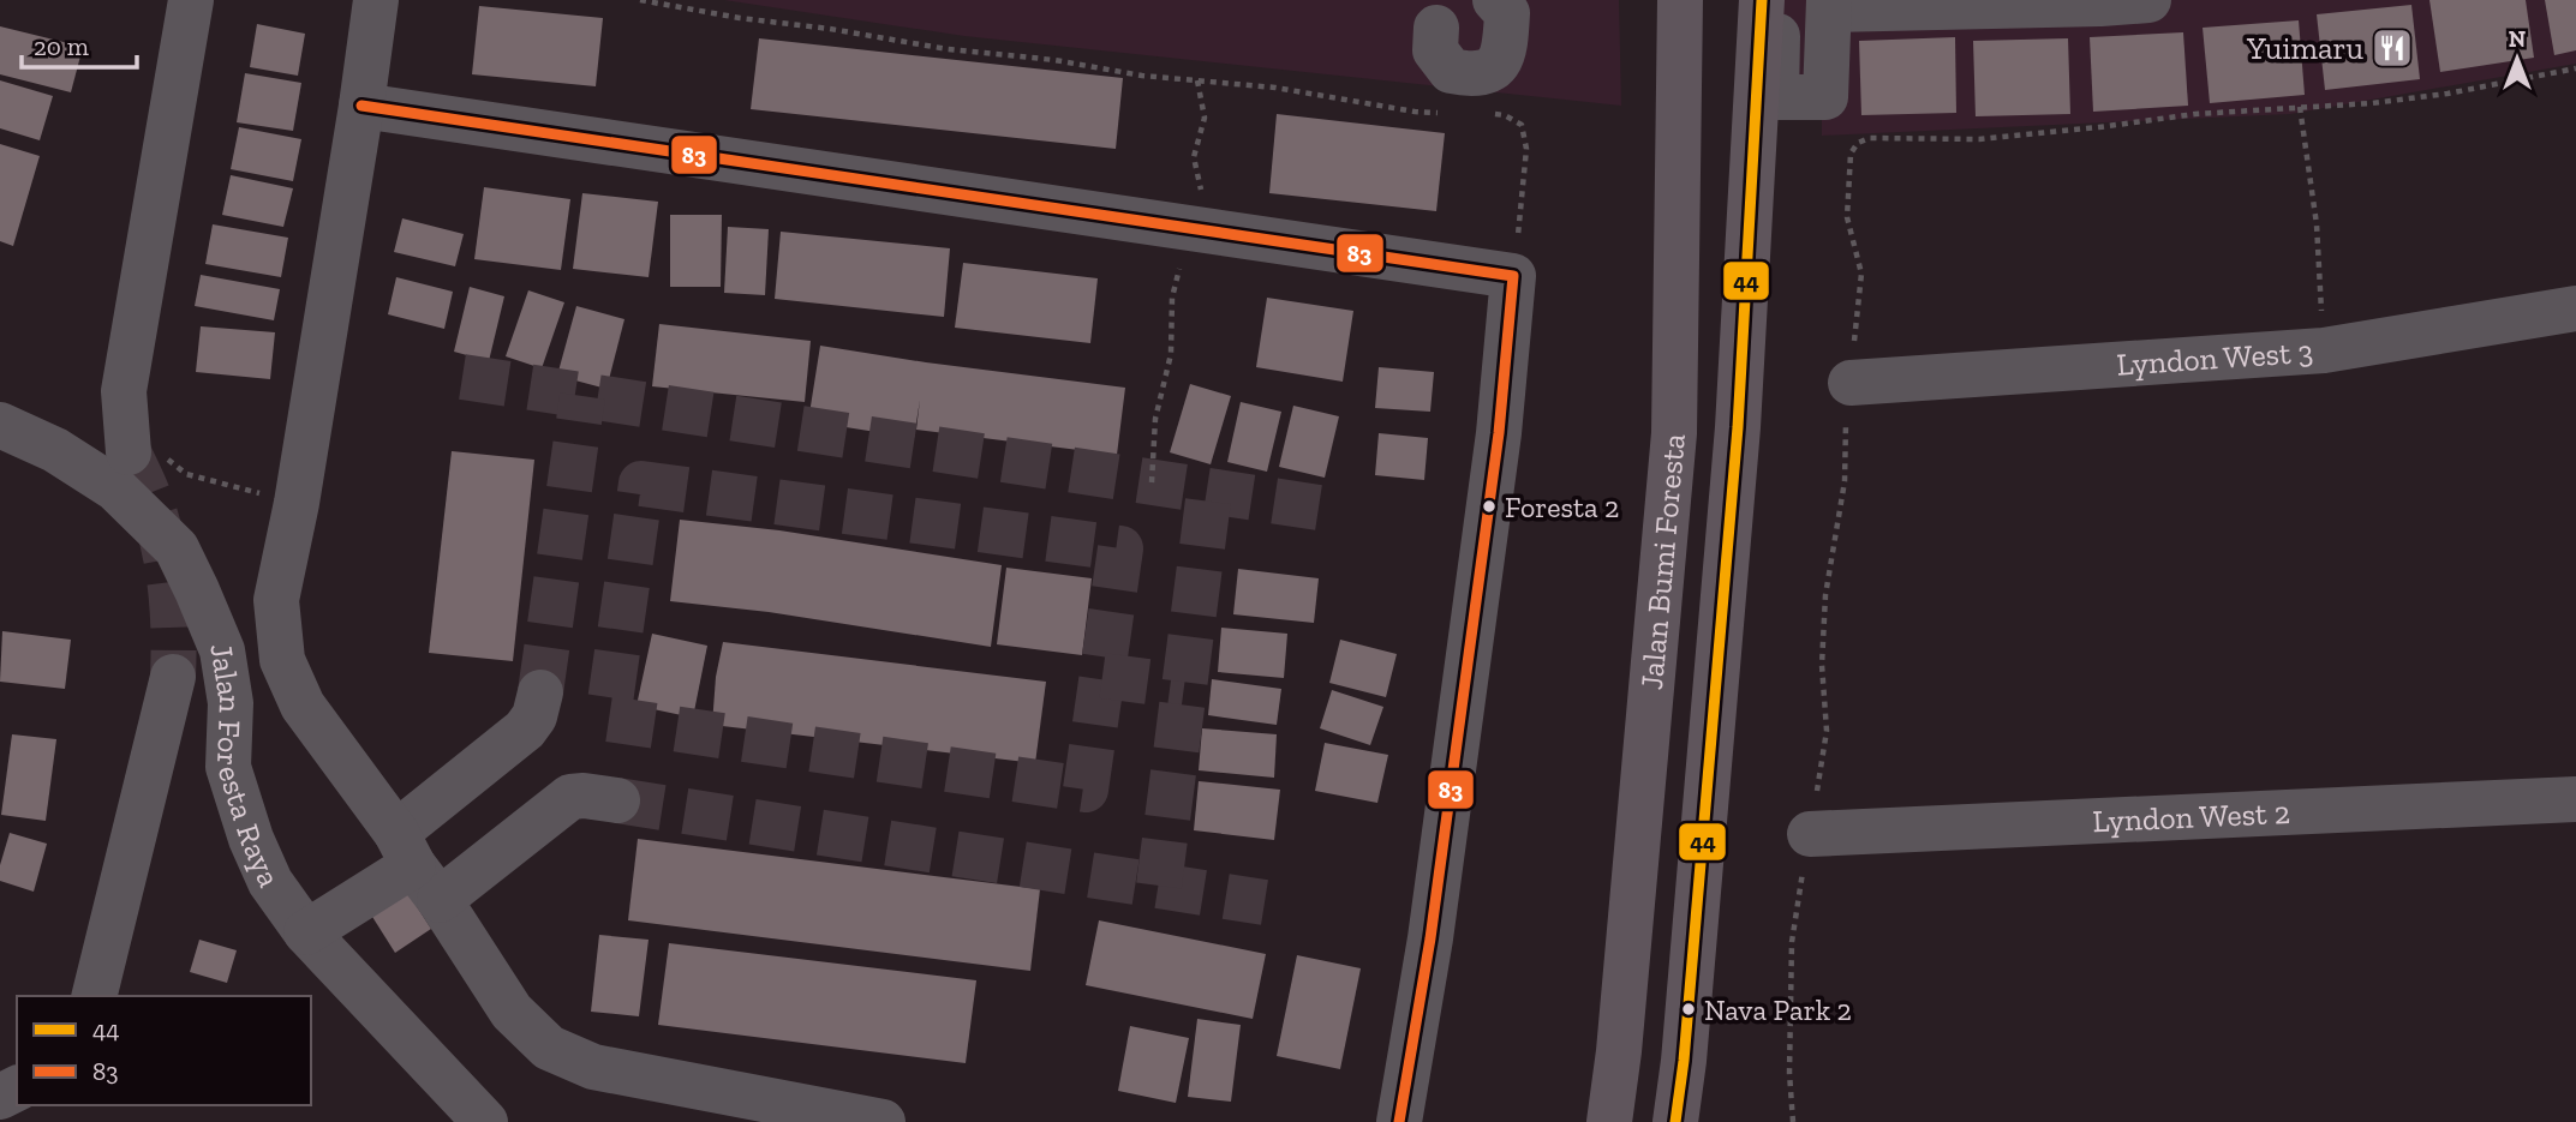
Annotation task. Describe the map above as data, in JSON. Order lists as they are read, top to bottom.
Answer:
{
  "streets": {
    "main road": ["Jalan Bumi Foresta"],
    "street": ["Lyndon West 3", "Jalan Foresta Raya", "Lyndon West 2"]
  },
  "places": {
    "restaurant": ["Yuimaru"],
    "other": ["Foresta 2", "Nava Park 2"]
  },
  "lines": ["transit line 44", "transit line 83"],
  "legend": ["44", "83"],
  "scale_bar": "20 m",
  "north": "top"
}
